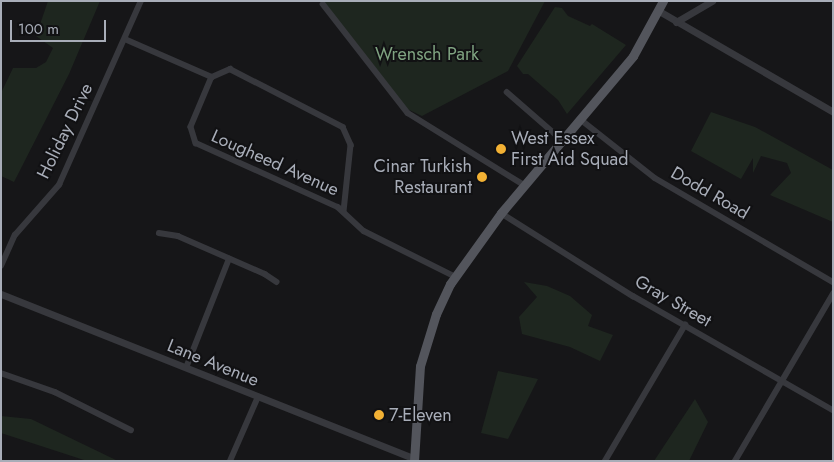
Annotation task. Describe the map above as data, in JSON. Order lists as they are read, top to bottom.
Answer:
{
  "streets": {
    "street": [
      "Holiday Drive",
      "Lougheed Avenue",
      "Dodd Road",
      "Gray Street",
      "Lane Avenue"
    ]
  },
  "parks": ["Wrensch Park"],
  "places": ["West Essex First Aid Squad", "Cinar Turkish Restaurant", "7-Eleven"],
  "scale_bar": "100 m"
}
